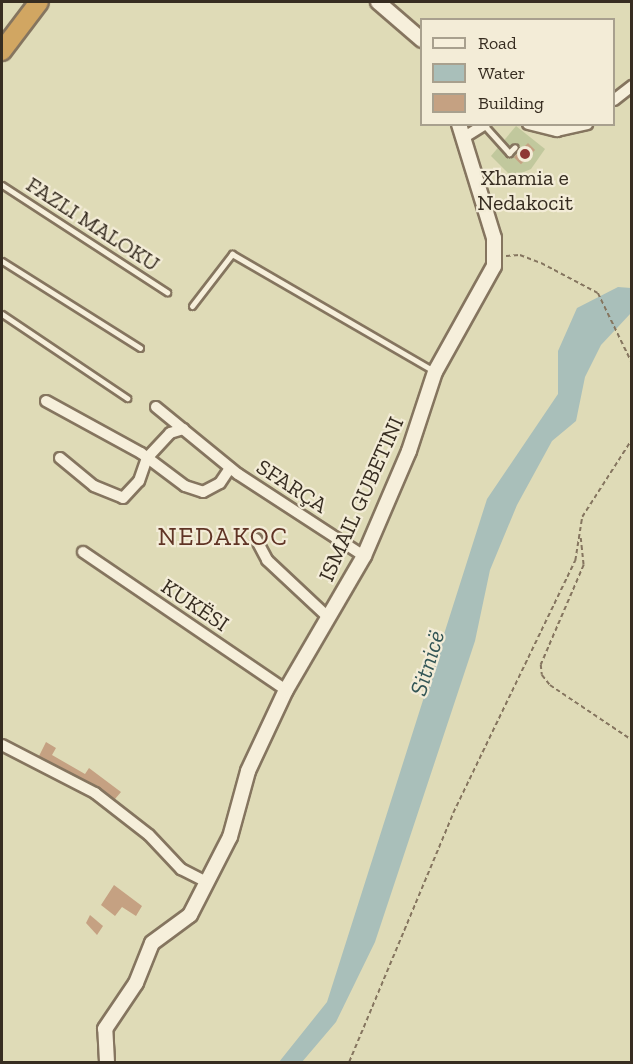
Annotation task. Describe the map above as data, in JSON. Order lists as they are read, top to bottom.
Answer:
{
  "streets": {
    "street": ["SFARÇA", "ISMAIL GUBETINI", "KUKËSI"],
    "lane": ["FAZLI MALOKU"]
  },
  "crossings": [
    ["SFARÇA", "ISMAIL GUBETINI"],
    ["ISMAIL GUBETINI", "KUKËSI"]
  ],
  "districts": ["NEDAKOC"],
  "water": ["Sitnicë"],
  "places": ["Xhamia e Nedakocit"],
  "legend": ["Road", "Water", "Building"]
}
